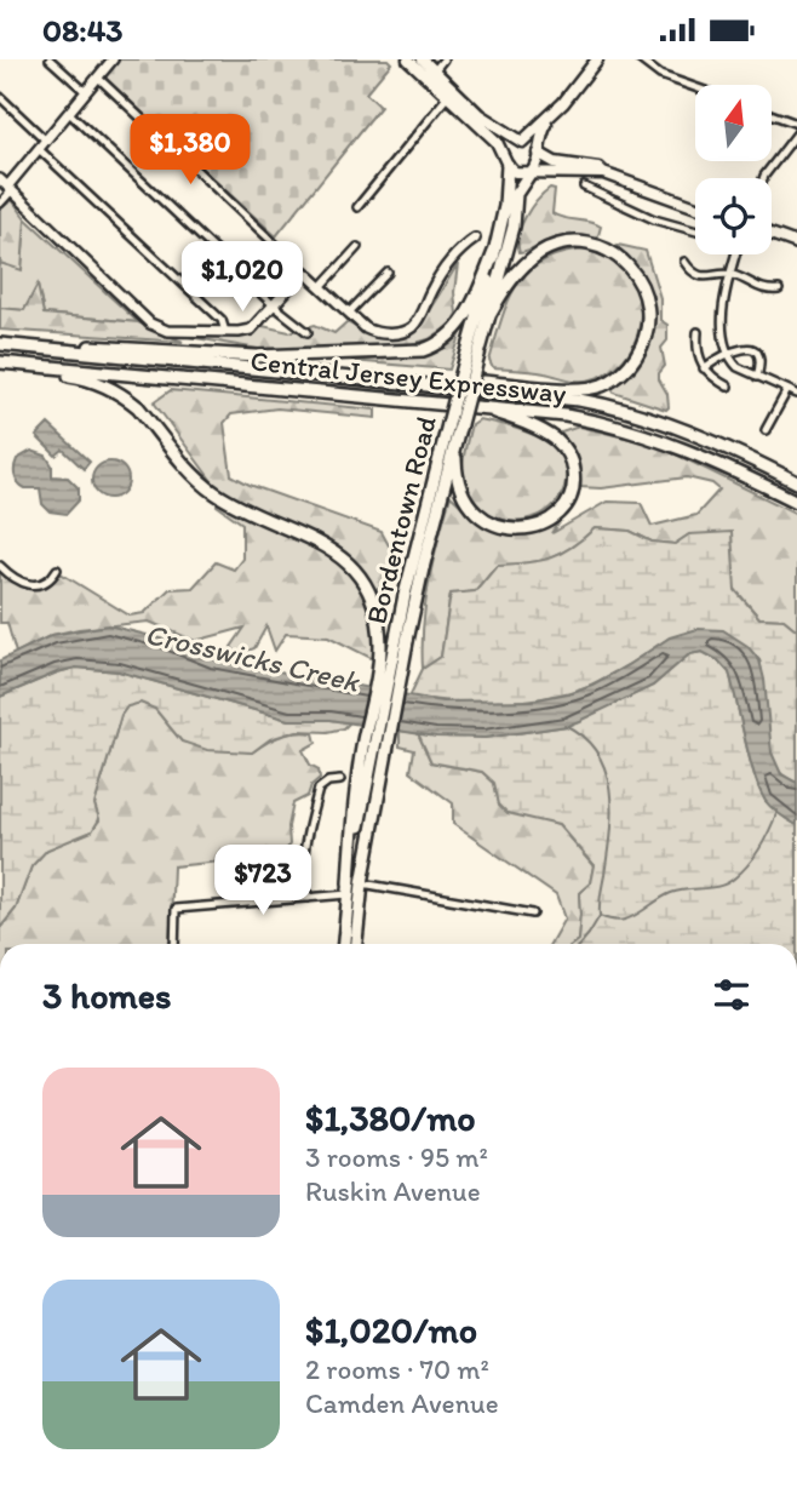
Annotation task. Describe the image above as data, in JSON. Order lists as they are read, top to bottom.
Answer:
{
  "streets": {
    "highway": ["Central Jersey Expressway", "Bordentown Road"]
  },
  "water": ["Crosswicks Creek"],
  "north": "top",
  "page": {
    "status": "08:43",
    "price": ["$1,380", "$1,020", "$723"],
    "heading": "3 homes",
    "list": [
      {
        "name": "$1,380/mo",
        "note": "3 rooms · 95 m² · Ruskin Avenue"
      },
      {
        "name": "$1,020/mo",
        "note": "2 rooms · 70 m² · Camden Avenue"
      }
    ]
  }
}
